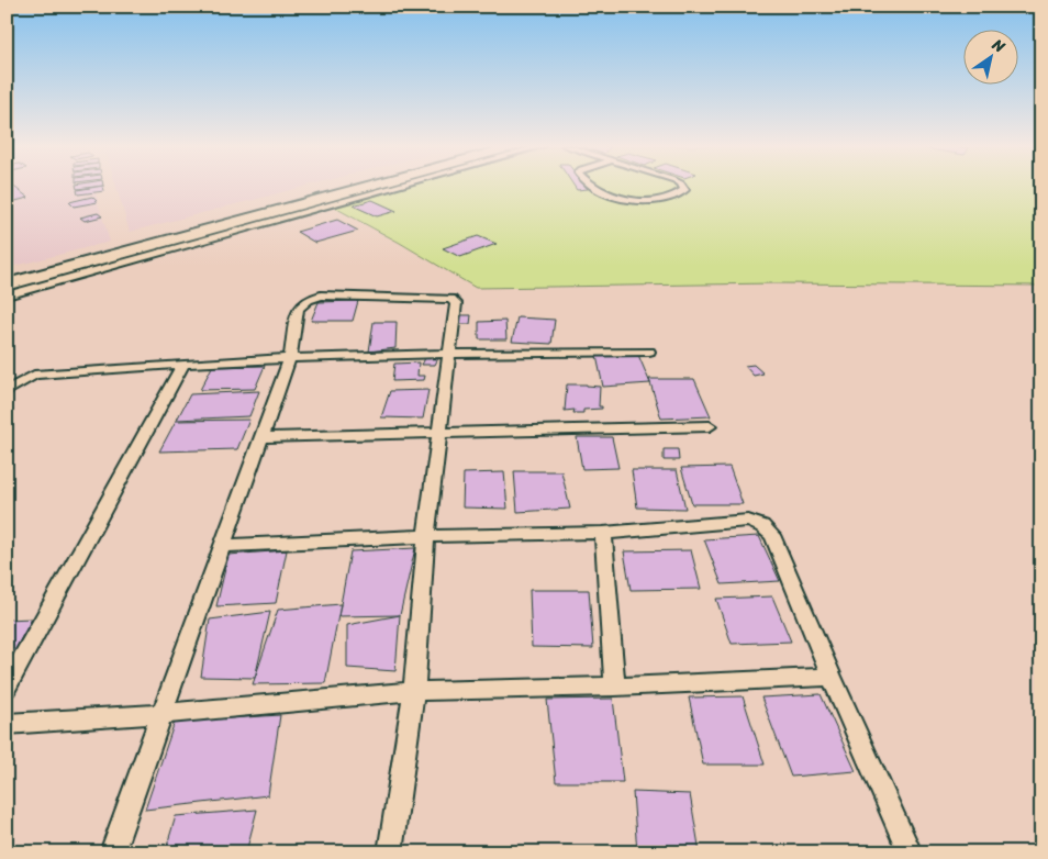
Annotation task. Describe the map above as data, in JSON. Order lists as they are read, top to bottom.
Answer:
{
  "north": "top right"
}
